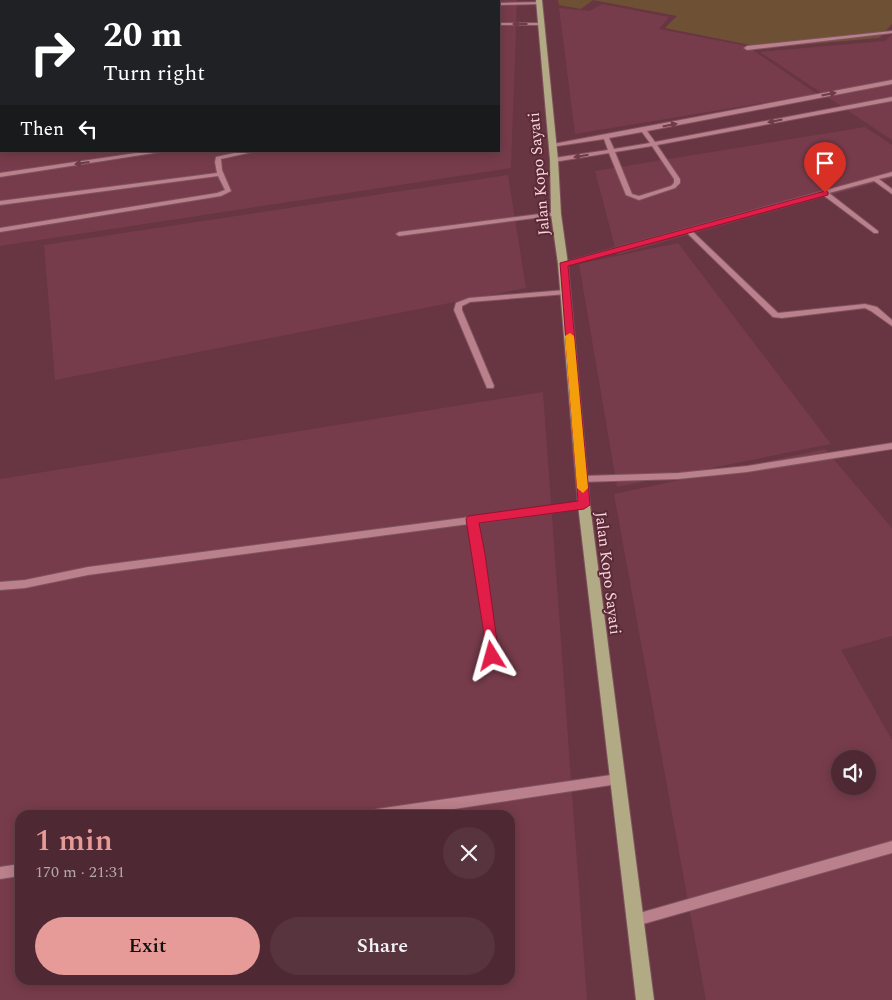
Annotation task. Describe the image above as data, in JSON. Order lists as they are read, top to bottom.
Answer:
{
  "streets": {
    "main road": ["Jalan Kopo Sayati"]
  },
  "page": {
    "turn": ["20 m", "Turn right"],
    "then": "Then",
    "heading": ["1 min", "170 m · 21:31"],
    "buttons": ["Exit", "Share"]
  }
}
